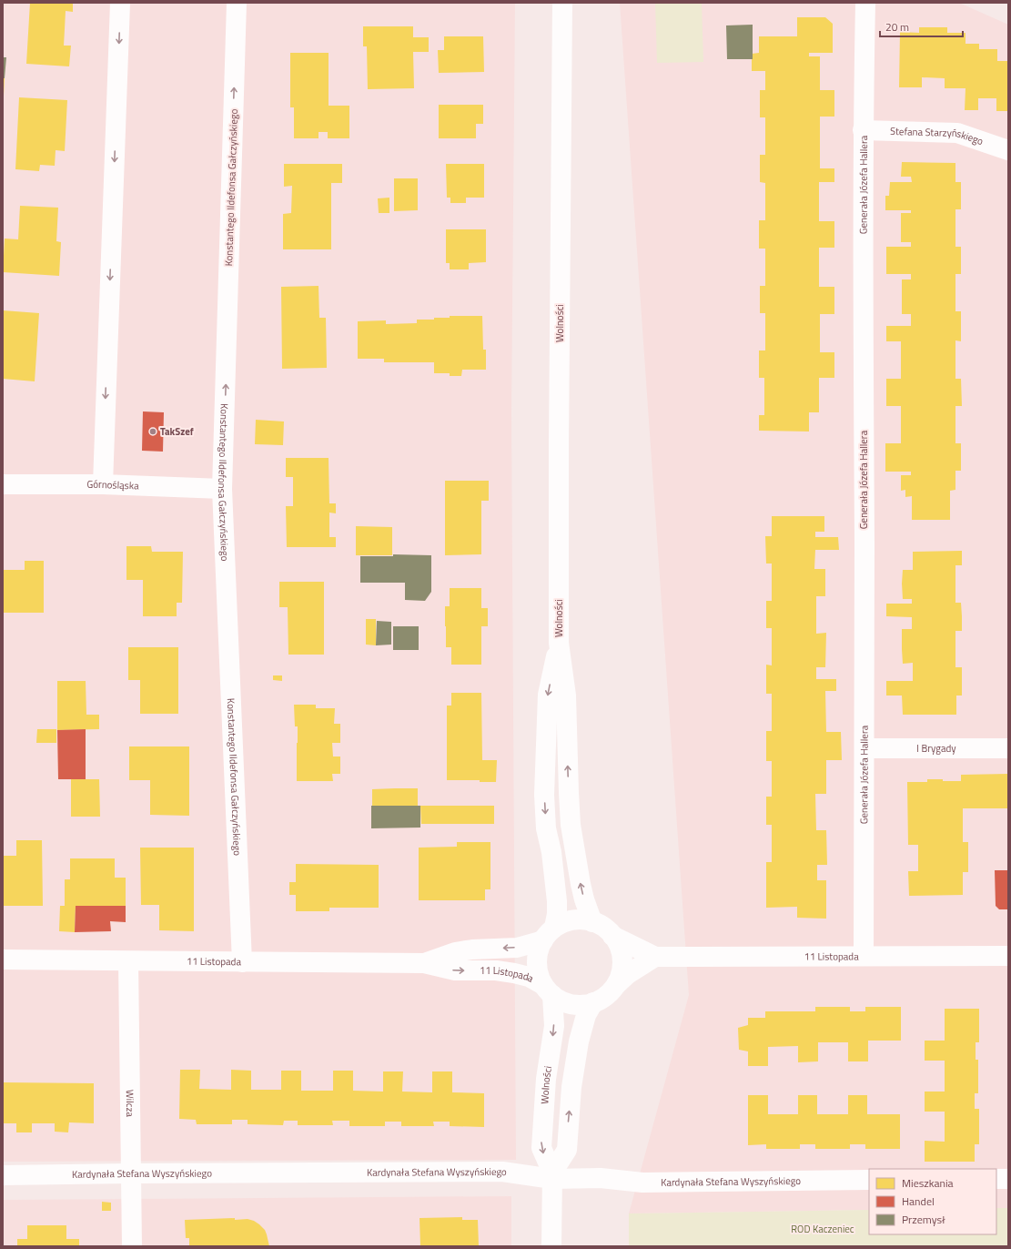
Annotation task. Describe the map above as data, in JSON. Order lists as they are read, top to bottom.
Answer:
{
  "streets": {
    "street": [
      "Stefana Starzyńskiego",
      "Generała Józefa Hallera",
      "Konstantego Ildefonsa Gałczyńskiego",
      "Wolności",
      "Górnośląska",
      "I Brygady",
      "11 Listopada",
      "Wilcza",
      "Kardynała Stefana Wyszyńskiego"
    ]
  },
  "crossings": [
    ["Stefana Starzyńskiego", "Generała Józefa Hallera"],
    ["Generała Józefa Hallera", "I Brygady"],
    ["Generała Józefa Hallera", "11 Listopada"],
    ["Konstantego Ildefonsa Gałczyńskiego", "Górnośląska"],
    ["Konstantego Ildefonsa Gałczyńskiego", "11 Listopada"],
    ["Wolności", "11 Listopada"],
    ["Wolności", "Kardynała Stefana Wyszyńskiego"],
    ["11 Listopada", "Wilcza"],
    ["Wilcza", "Kardynała Stefana Wyszyńskiego"]
  ],
  "parks": ["ROD Kaczeniec"],
  "places": ["TakSzef"],
  "legend": ["Mieszkania", "Handel", "Przemysł"],
  "scale_bar": "20 m"
}
